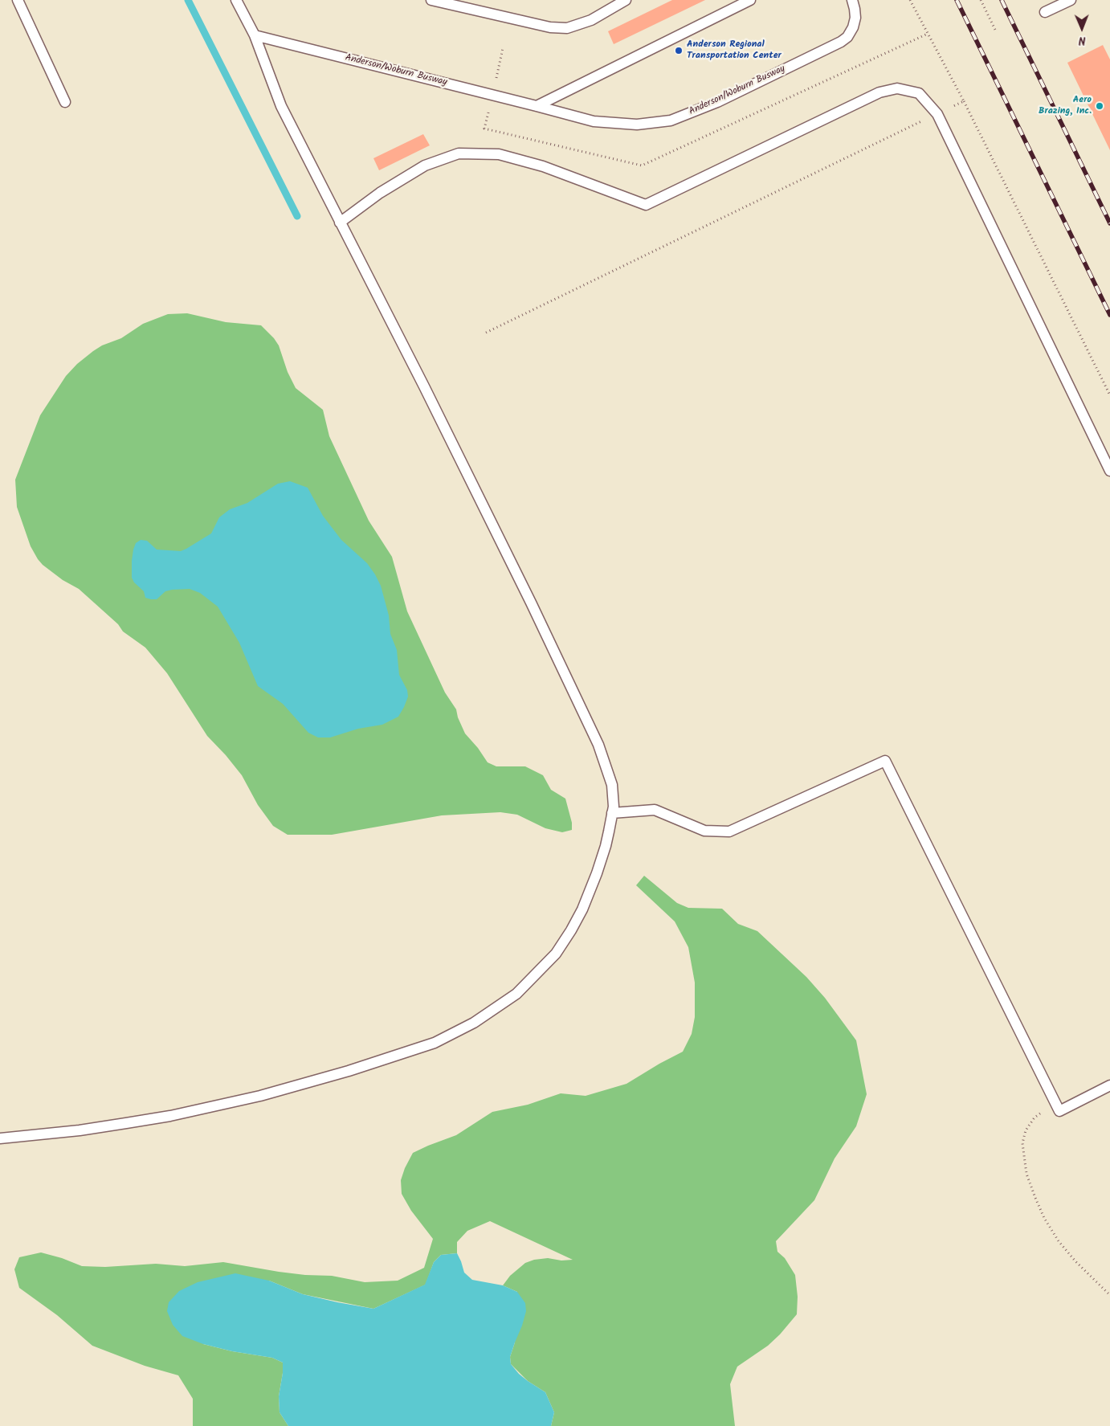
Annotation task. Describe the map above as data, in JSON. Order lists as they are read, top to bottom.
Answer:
{
  "streets": {
    "lane": ["Anderson/Woburn Busway"]
  },
  "places": ["Anderson Regional Transportation Center", "Aero Brazing, Inc."],
  "north": "bottom"
}
